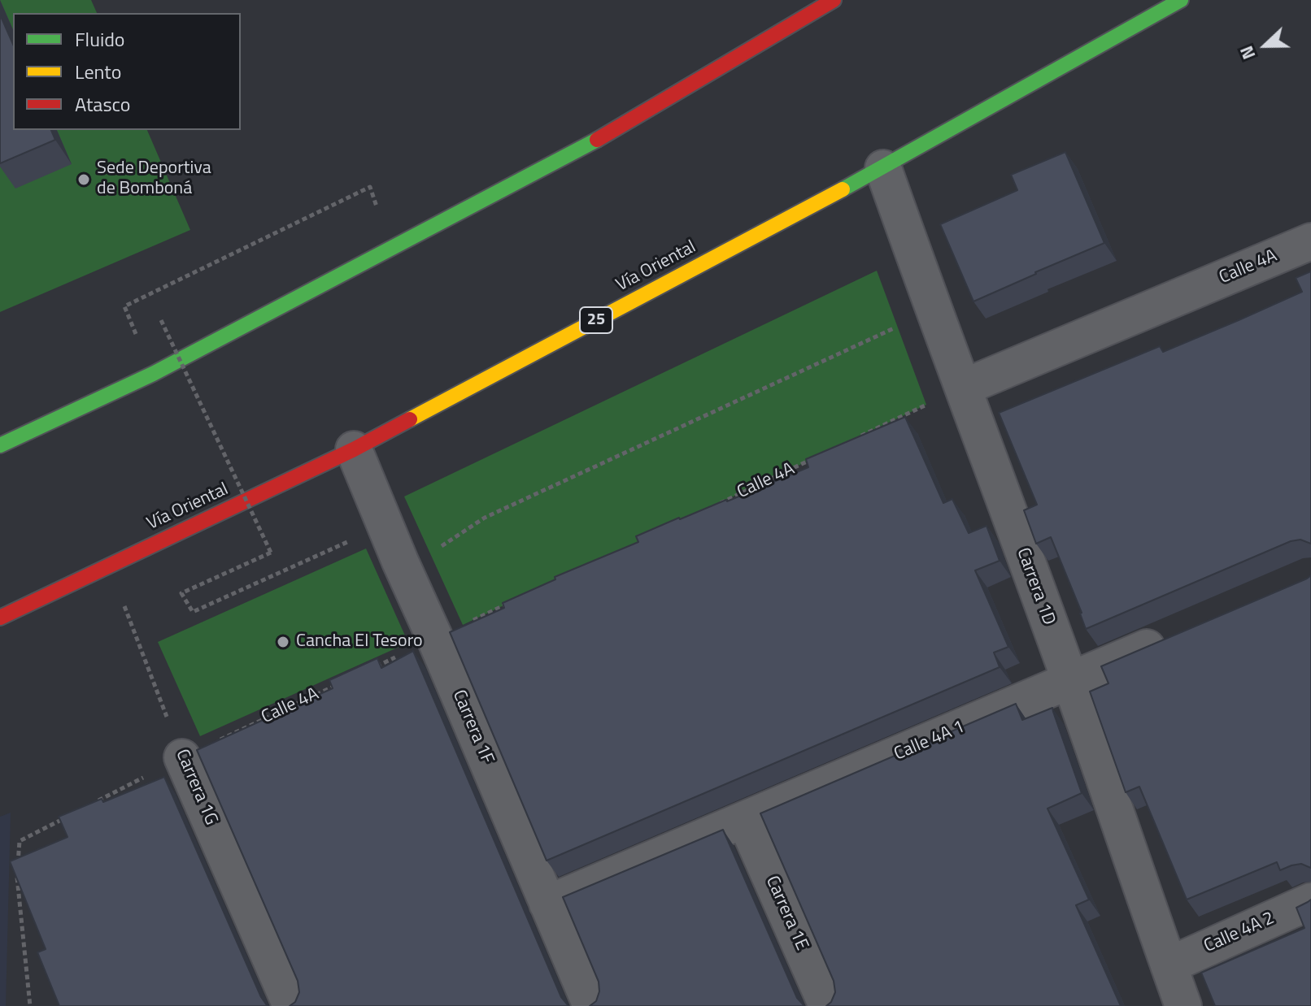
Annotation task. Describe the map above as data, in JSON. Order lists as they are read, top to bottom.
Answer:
{
  "streets": {
    "highway": ["Vía Oriental", "25"],
    "street": [
      "Calle 4A",
      "Carrera 1D",
      "Carrera 1F",
      "Calle 4A 1",
      "Carrera 1G",
      "Carrera 1E",
      "Calle 4A 2"
    ]
  },
  "crossings": [
    ["Vía Oriental", "Carrera 1D"],
    ["Vía Oriental", "Carrera 1F"],
    ["Vía Oriental", "Carrera 1G"],
    ["Calle 4A", "Carrera 1D"],
    ["Calle 4A", "Carrera 1G"],
    ["Carrera 1D", "Calle 4A 1"],
    ["Carrera 1D", "Calle 4A 2"],
    ["Carrera 1F", "Calle 4A 1"],
    ["Calle 4A 1", "Carrera 1E"]
  ],
  "places": ["Sede Deportiva de Bomboná", "Cancha El Tesoro"],
  "legend": ["Fluido", "Lento", "Atasco"],
  "north": "left"
}
